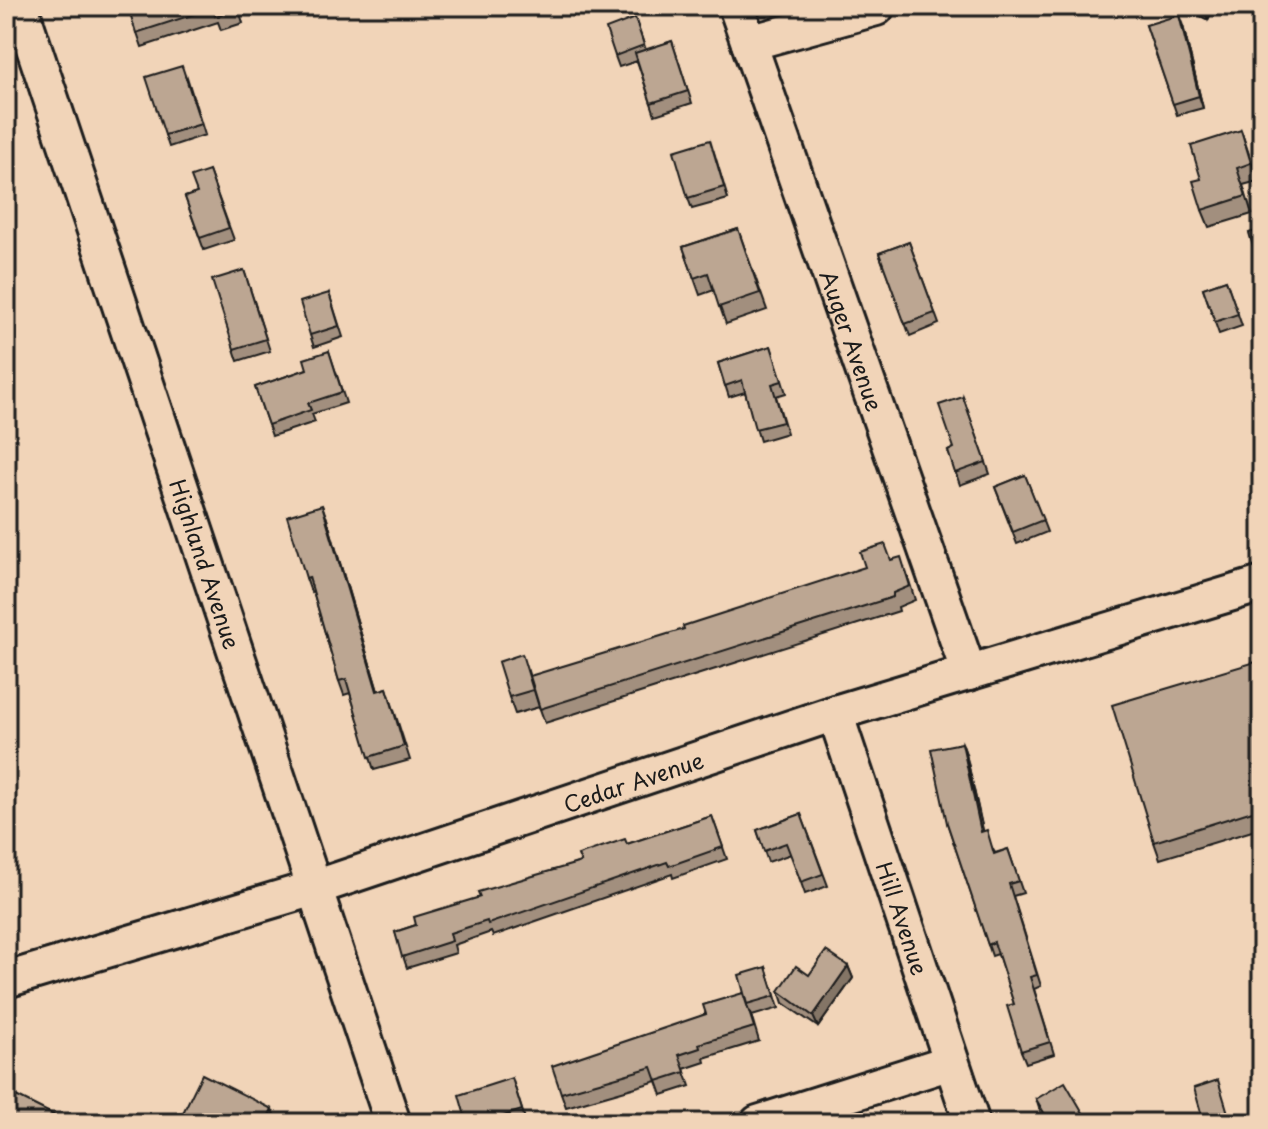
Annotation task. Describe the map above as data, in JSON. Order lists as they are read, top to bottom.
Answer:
{
  "streets": {
    "street": [
      "Auger Avenue",
      "Highland Avenue",
      "Cedar Avenue",
      "Hill Avenue"
    ]
  },
  "crossings": [
    ["Auger Avenue", "Cedar Avenue"],
    ["Highland Avenue", "Cedar Avenue"],
    ["Cedar Avenue", "Hill Avenue"]
  ]
}
